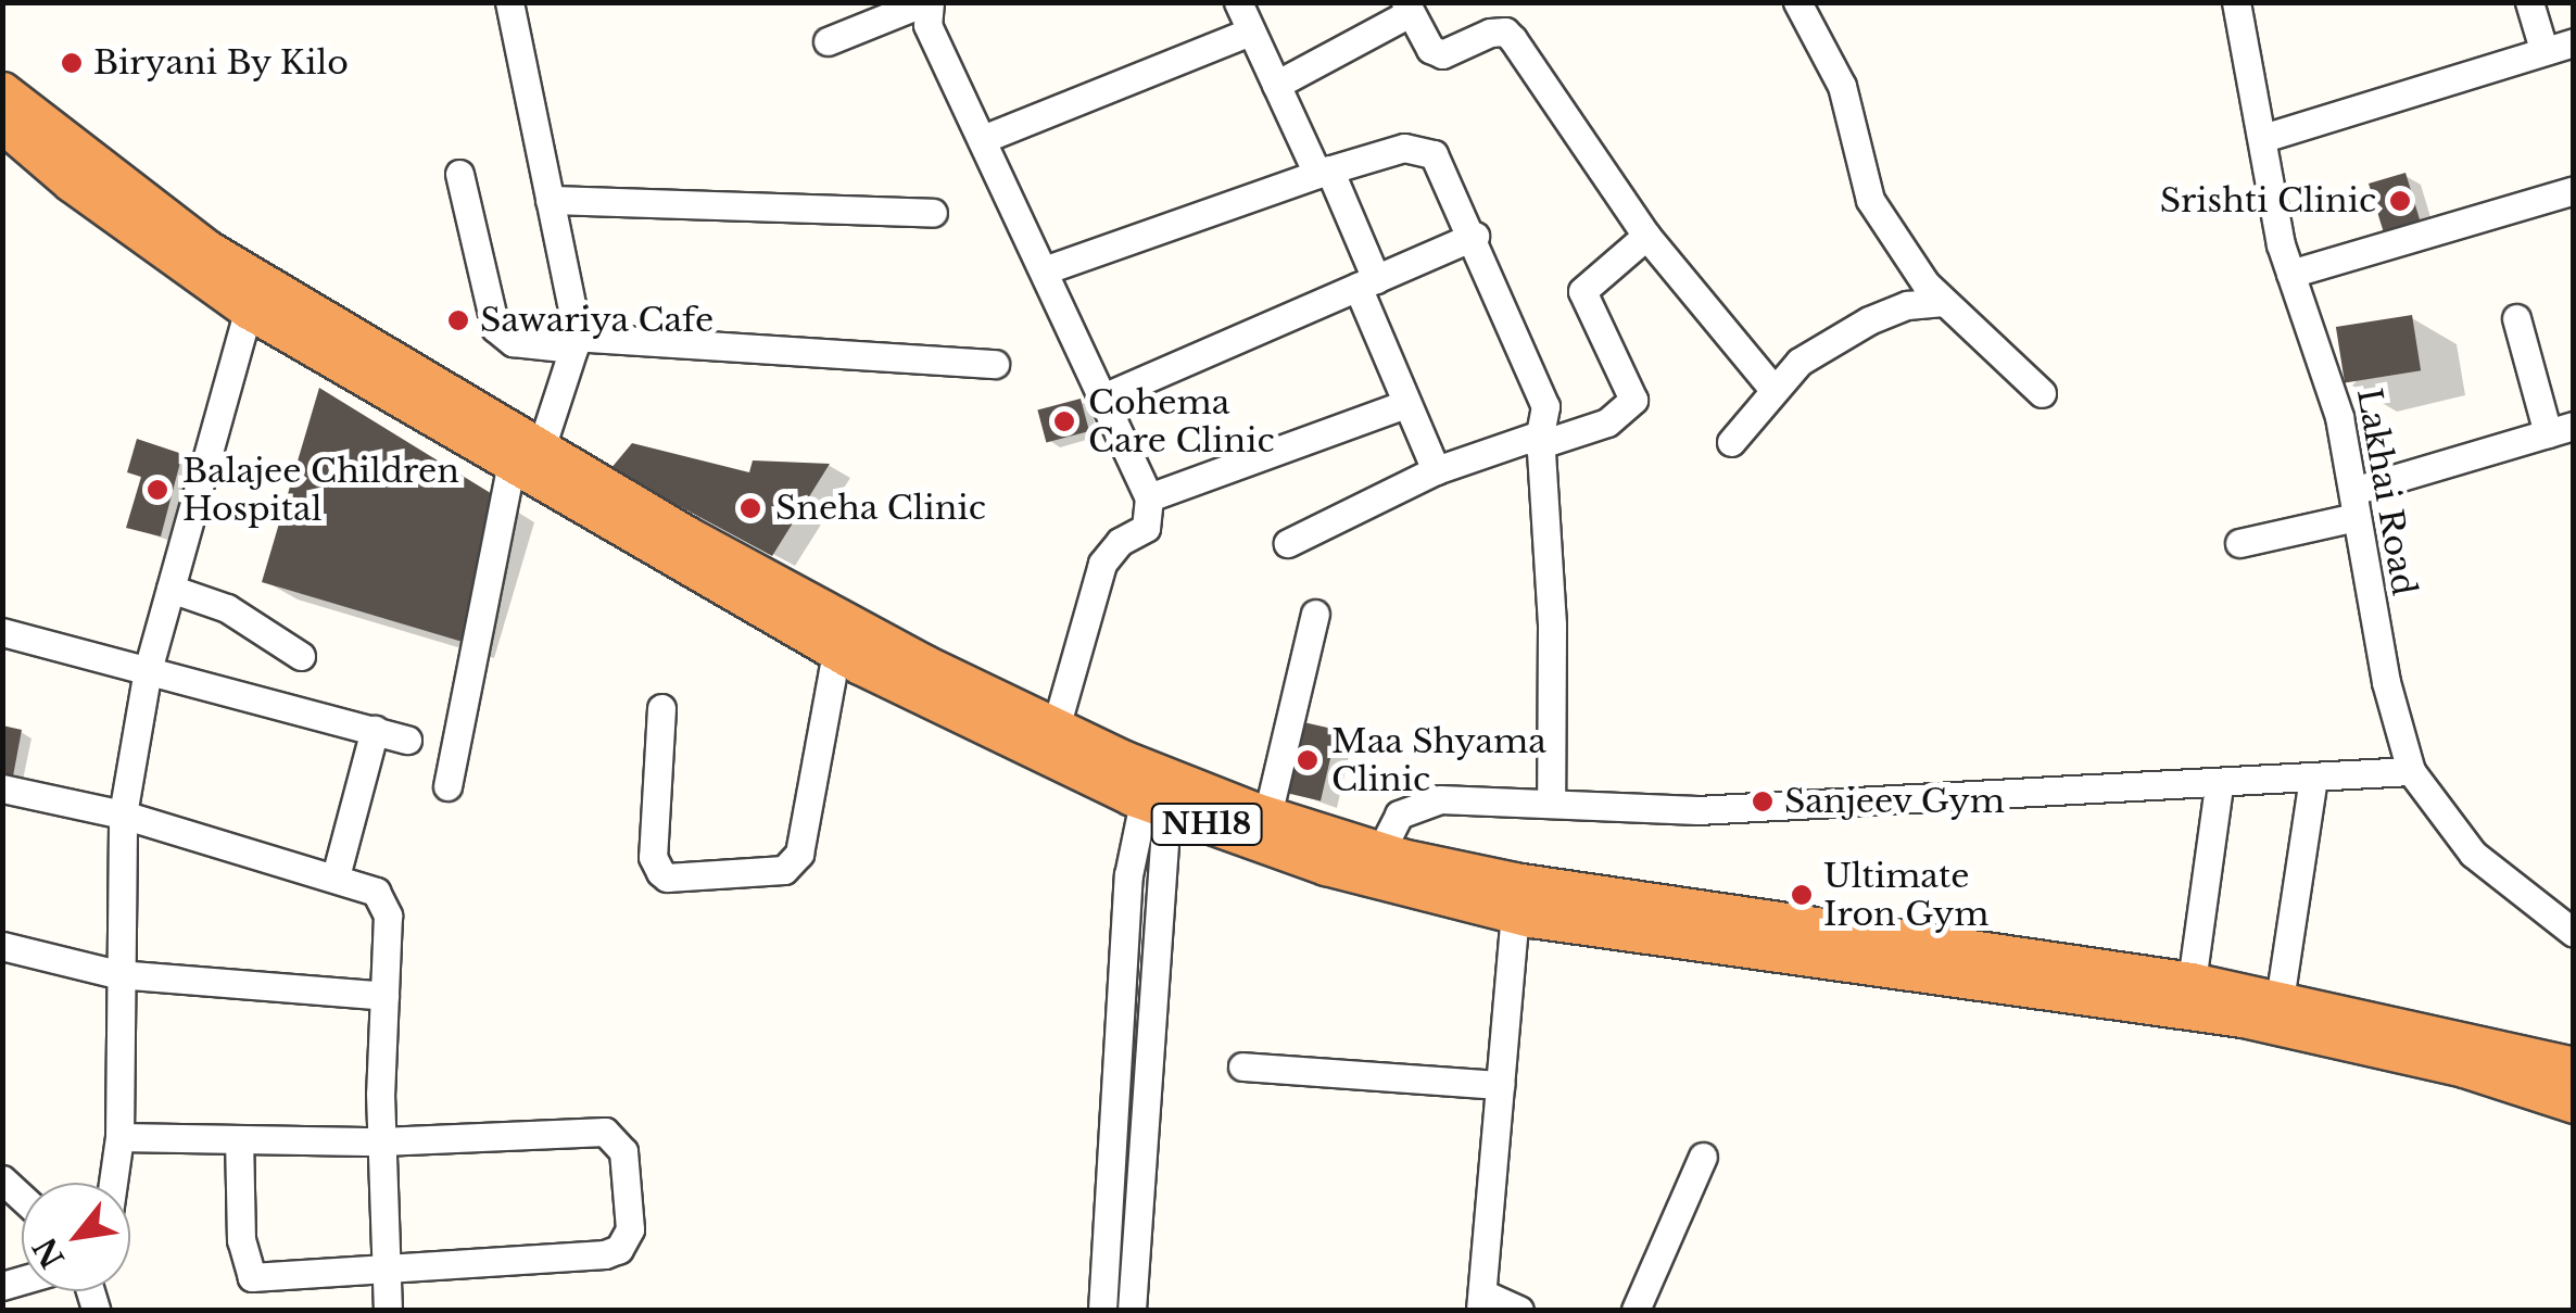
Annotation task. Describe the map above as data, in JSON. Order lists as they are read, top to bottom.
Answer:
{
  "streets": {
    "highway": ["NH18"],
    "street": ["Lakhai Road"]
  },
  "places": [
    "Biryani By Kilo",
    "Srishti Clinic",
    "Sawariya Cafe",
    "Cohema Care Clinic",
    "Balajee Children Hospital",
    "Sneha Clinic",
    "Maa Shyama Clinic",
    "Sanjeev Gym",
    "Ultimate Iron Gym"
  ],
  "north": "bottom left"
}
